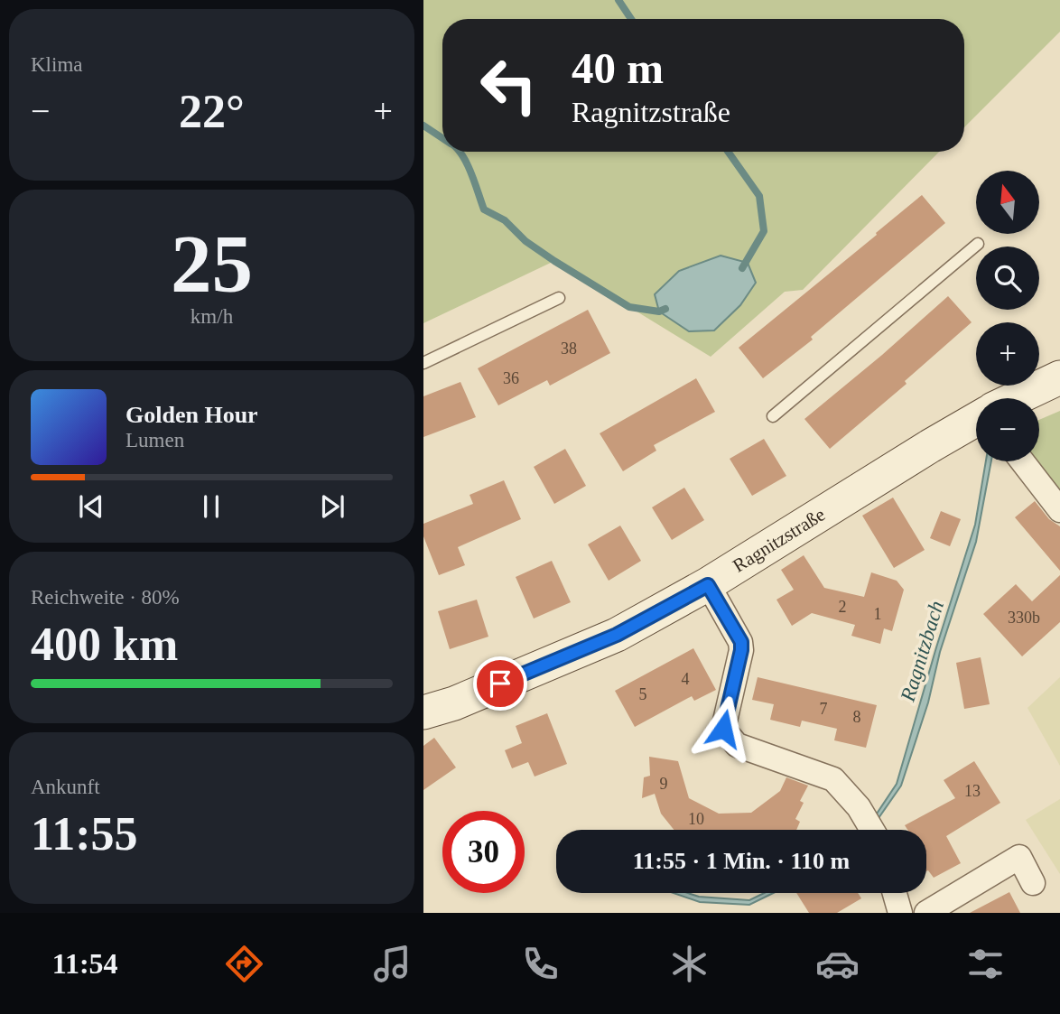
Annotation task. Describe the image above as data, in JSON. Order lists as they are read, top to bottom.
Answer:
{
  "streets": {
    "main road": ["Ragnitzstraße"]
  },
  "water": ["Ragnitzbach"],
  "house_numbers": [
    "38",
    "36",
    "2",
    "1",
    "330b",
    "4",
    "5",
    "7",
    "8",
    "9",
    "13",
    "10"
  ],
  "north": "top",
  "page": {
    "tile": [
      "Klima",
      ["25", "km/h"],
      ["Reichweite · 80%", "400 km"],
      ["Ankunft", "11:55"]
    ],
    "turn": ["40 m", "Ragnitzstraße"],
    "heat": ["−", "22°", "+"],
    "map_buttons": ["+", "−"],
    "song": ["Golden Hour", "Lumen"],
    "limit": "30",
    "trip": "11:55 · 1 Min. · 110 m",
    "tabs": "11:54"
  }
}
